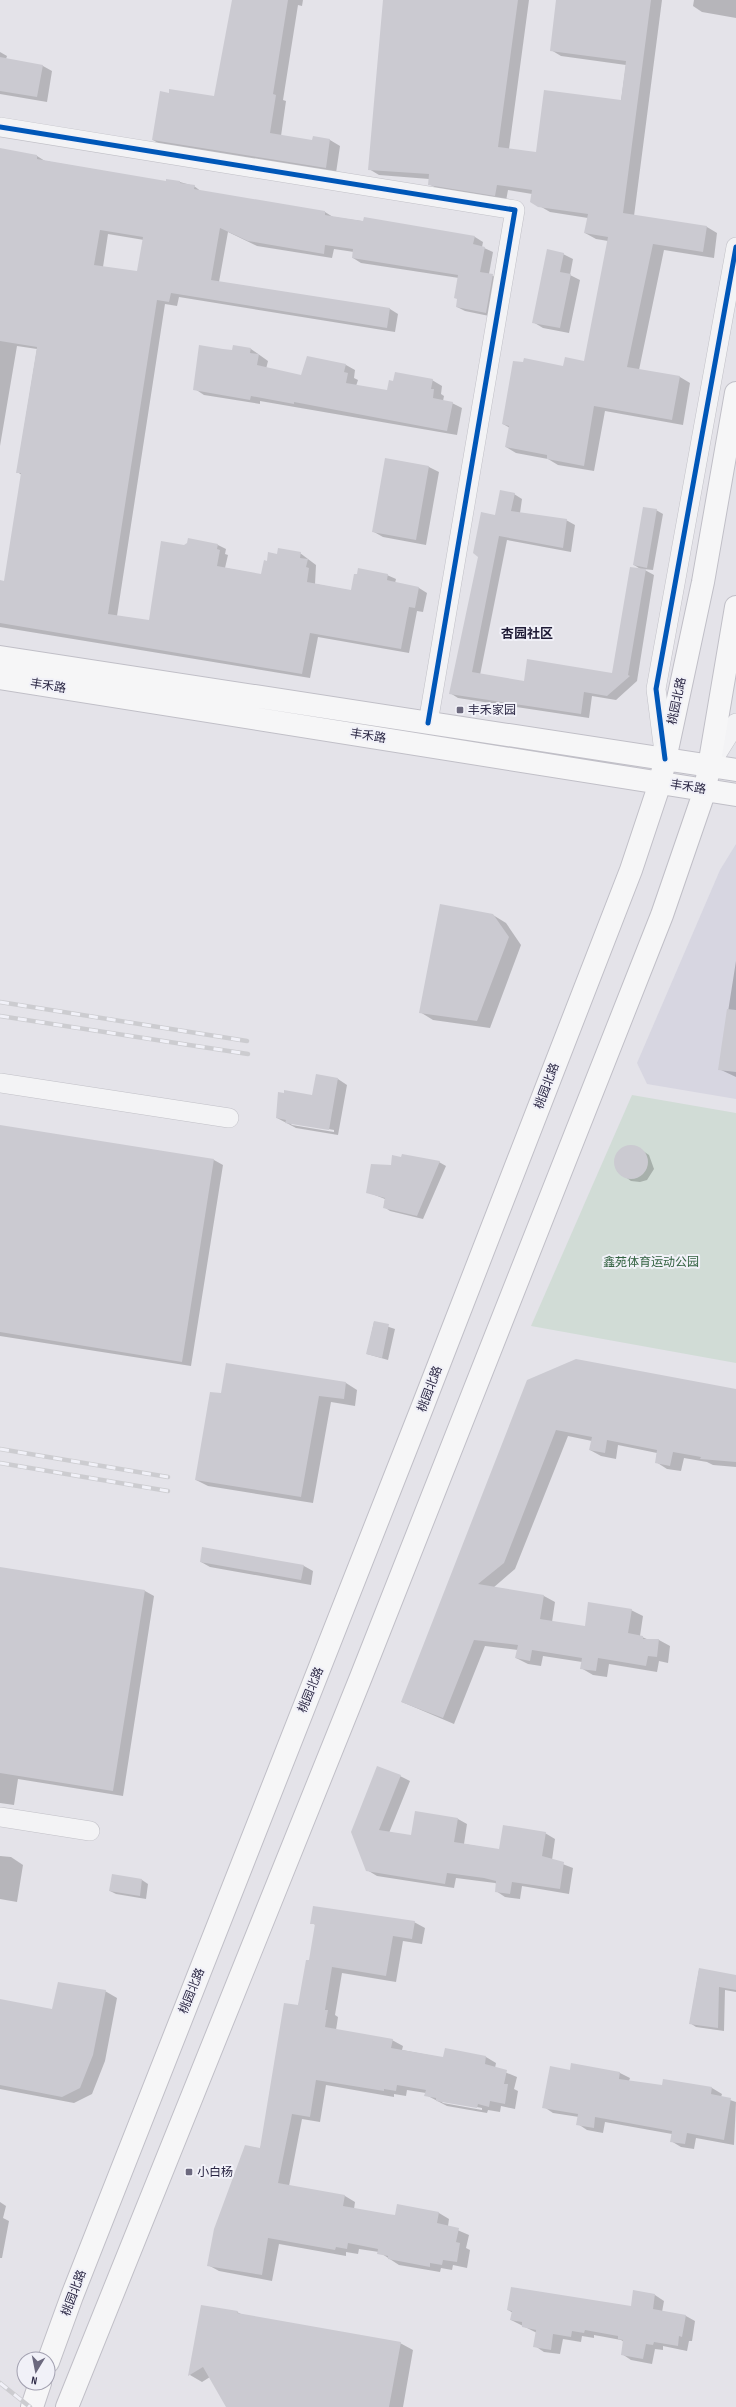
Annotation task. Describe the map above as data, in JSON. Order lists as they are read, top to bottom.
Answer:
{
  "streets": {
    "main road": ["丰禾路", "桃园北路"]
  },
  "crossings": [
    ["丰禾路", "桃园北路"]
  ],
  "districts": ["杏园社区"],
  "parks": ["鑫苑体育运动公园"],
  "places": {
    "transit": ["丰禾家园", "小白杨"]
  },
  "north": "bottom"
}
